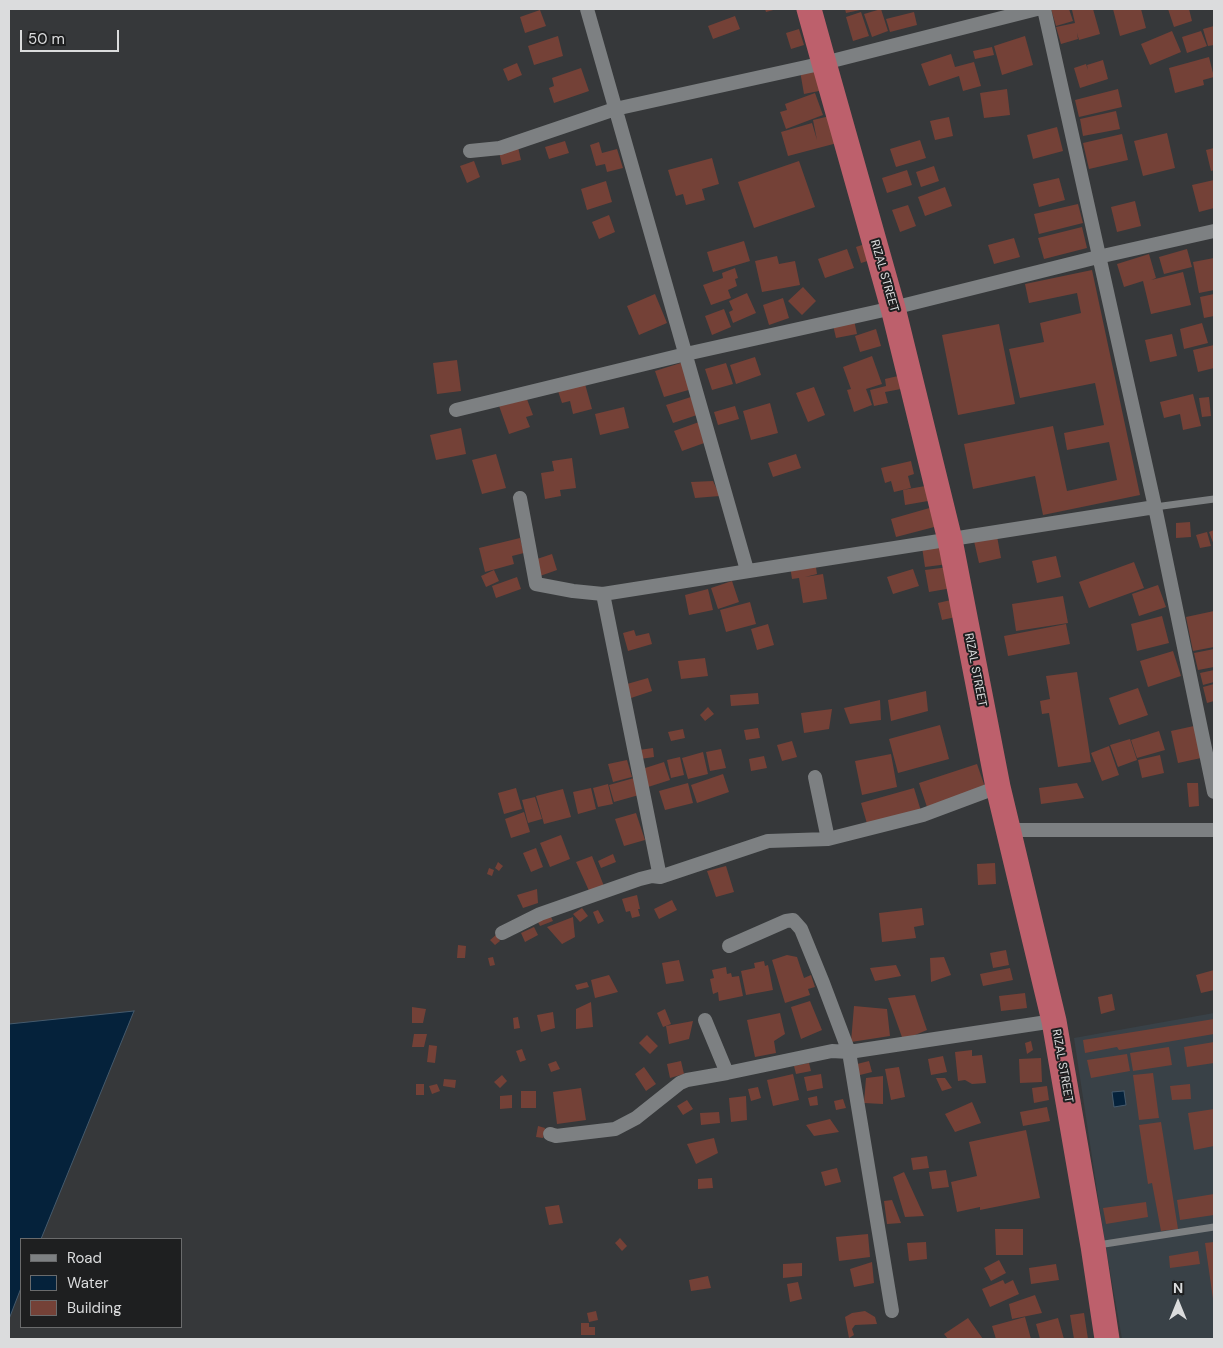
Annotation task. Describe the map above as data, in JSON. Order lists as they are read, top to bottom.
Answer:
{
  "streets": {
    "highway": ["RIZAL STREET"]
  },
  "legend": ["Road", "Water", "Building"],
  "scale_bar": "50 m",
  "north": "top"
}
